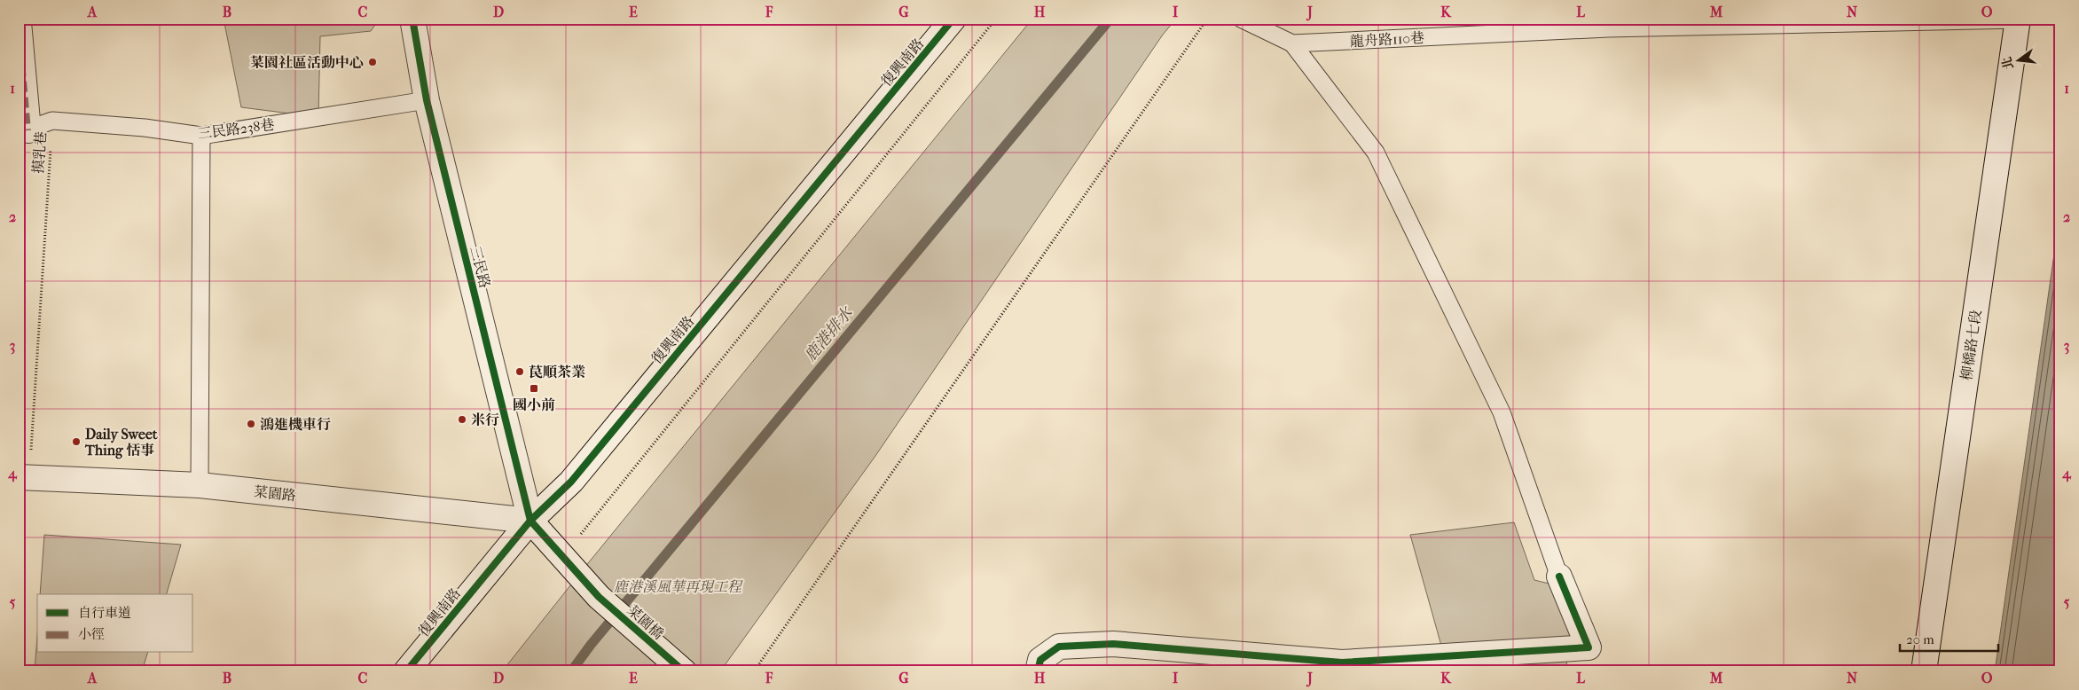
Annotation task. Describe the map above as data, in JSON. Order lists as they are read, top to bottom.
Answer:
{
  "streets": {
    "street": [
      "復興南路",
      "三民路",
      "柳橋路七段",
      "菜園路",
      "菜園橋"
    ],
    "lane": ["龍舟路110巷", "三民路238巷"],
    "path": ["摸乳巷"]
  },
  "crossings": [
    ["龍舟路110巷", "柳橋路七段"],
    ["復興南路", "三民路"],
    ["復興南路", "菜園路"],
    ["復興南路", "菜園橋"],
    ["三民路238巷", "摸乳巷"],
    ["三民路238巷", "三民路"],
    ["摸乳巷", "菜園路"],
    ["三民路", "菜園路"],
    ["三民路", "菜園橋"],
    ["菜園路", "菜園橋"]
  ],
  "water": ["鹿港排水"],
  "parks": ["鹿港溪風華再現工程"],
  "places": {
    "other": [
      "菜園社區活動中心",
      "苠順茶業",
      "米行",
      "鴻進機車行",
      "Daily Sweet Thing 恬事"
    ],
    "transit": ["國小前"]
  },
  "legend": ["自行車道", "小徑"],
  "scale_bar": "20 m",
  "north": "left",
  "grid": {
    "columns": [
      "A",
      "B",
      "C",
      "D",
      "E",
      "F",
      "G",
      "H",
      "I",
      "J",
      "K",
      "L",
      "M",
      "N",
      "O"
    ],
    "rows": [
      "1",
      "2",
      "3",
      "4",
      "5"
    ]
  }
}
